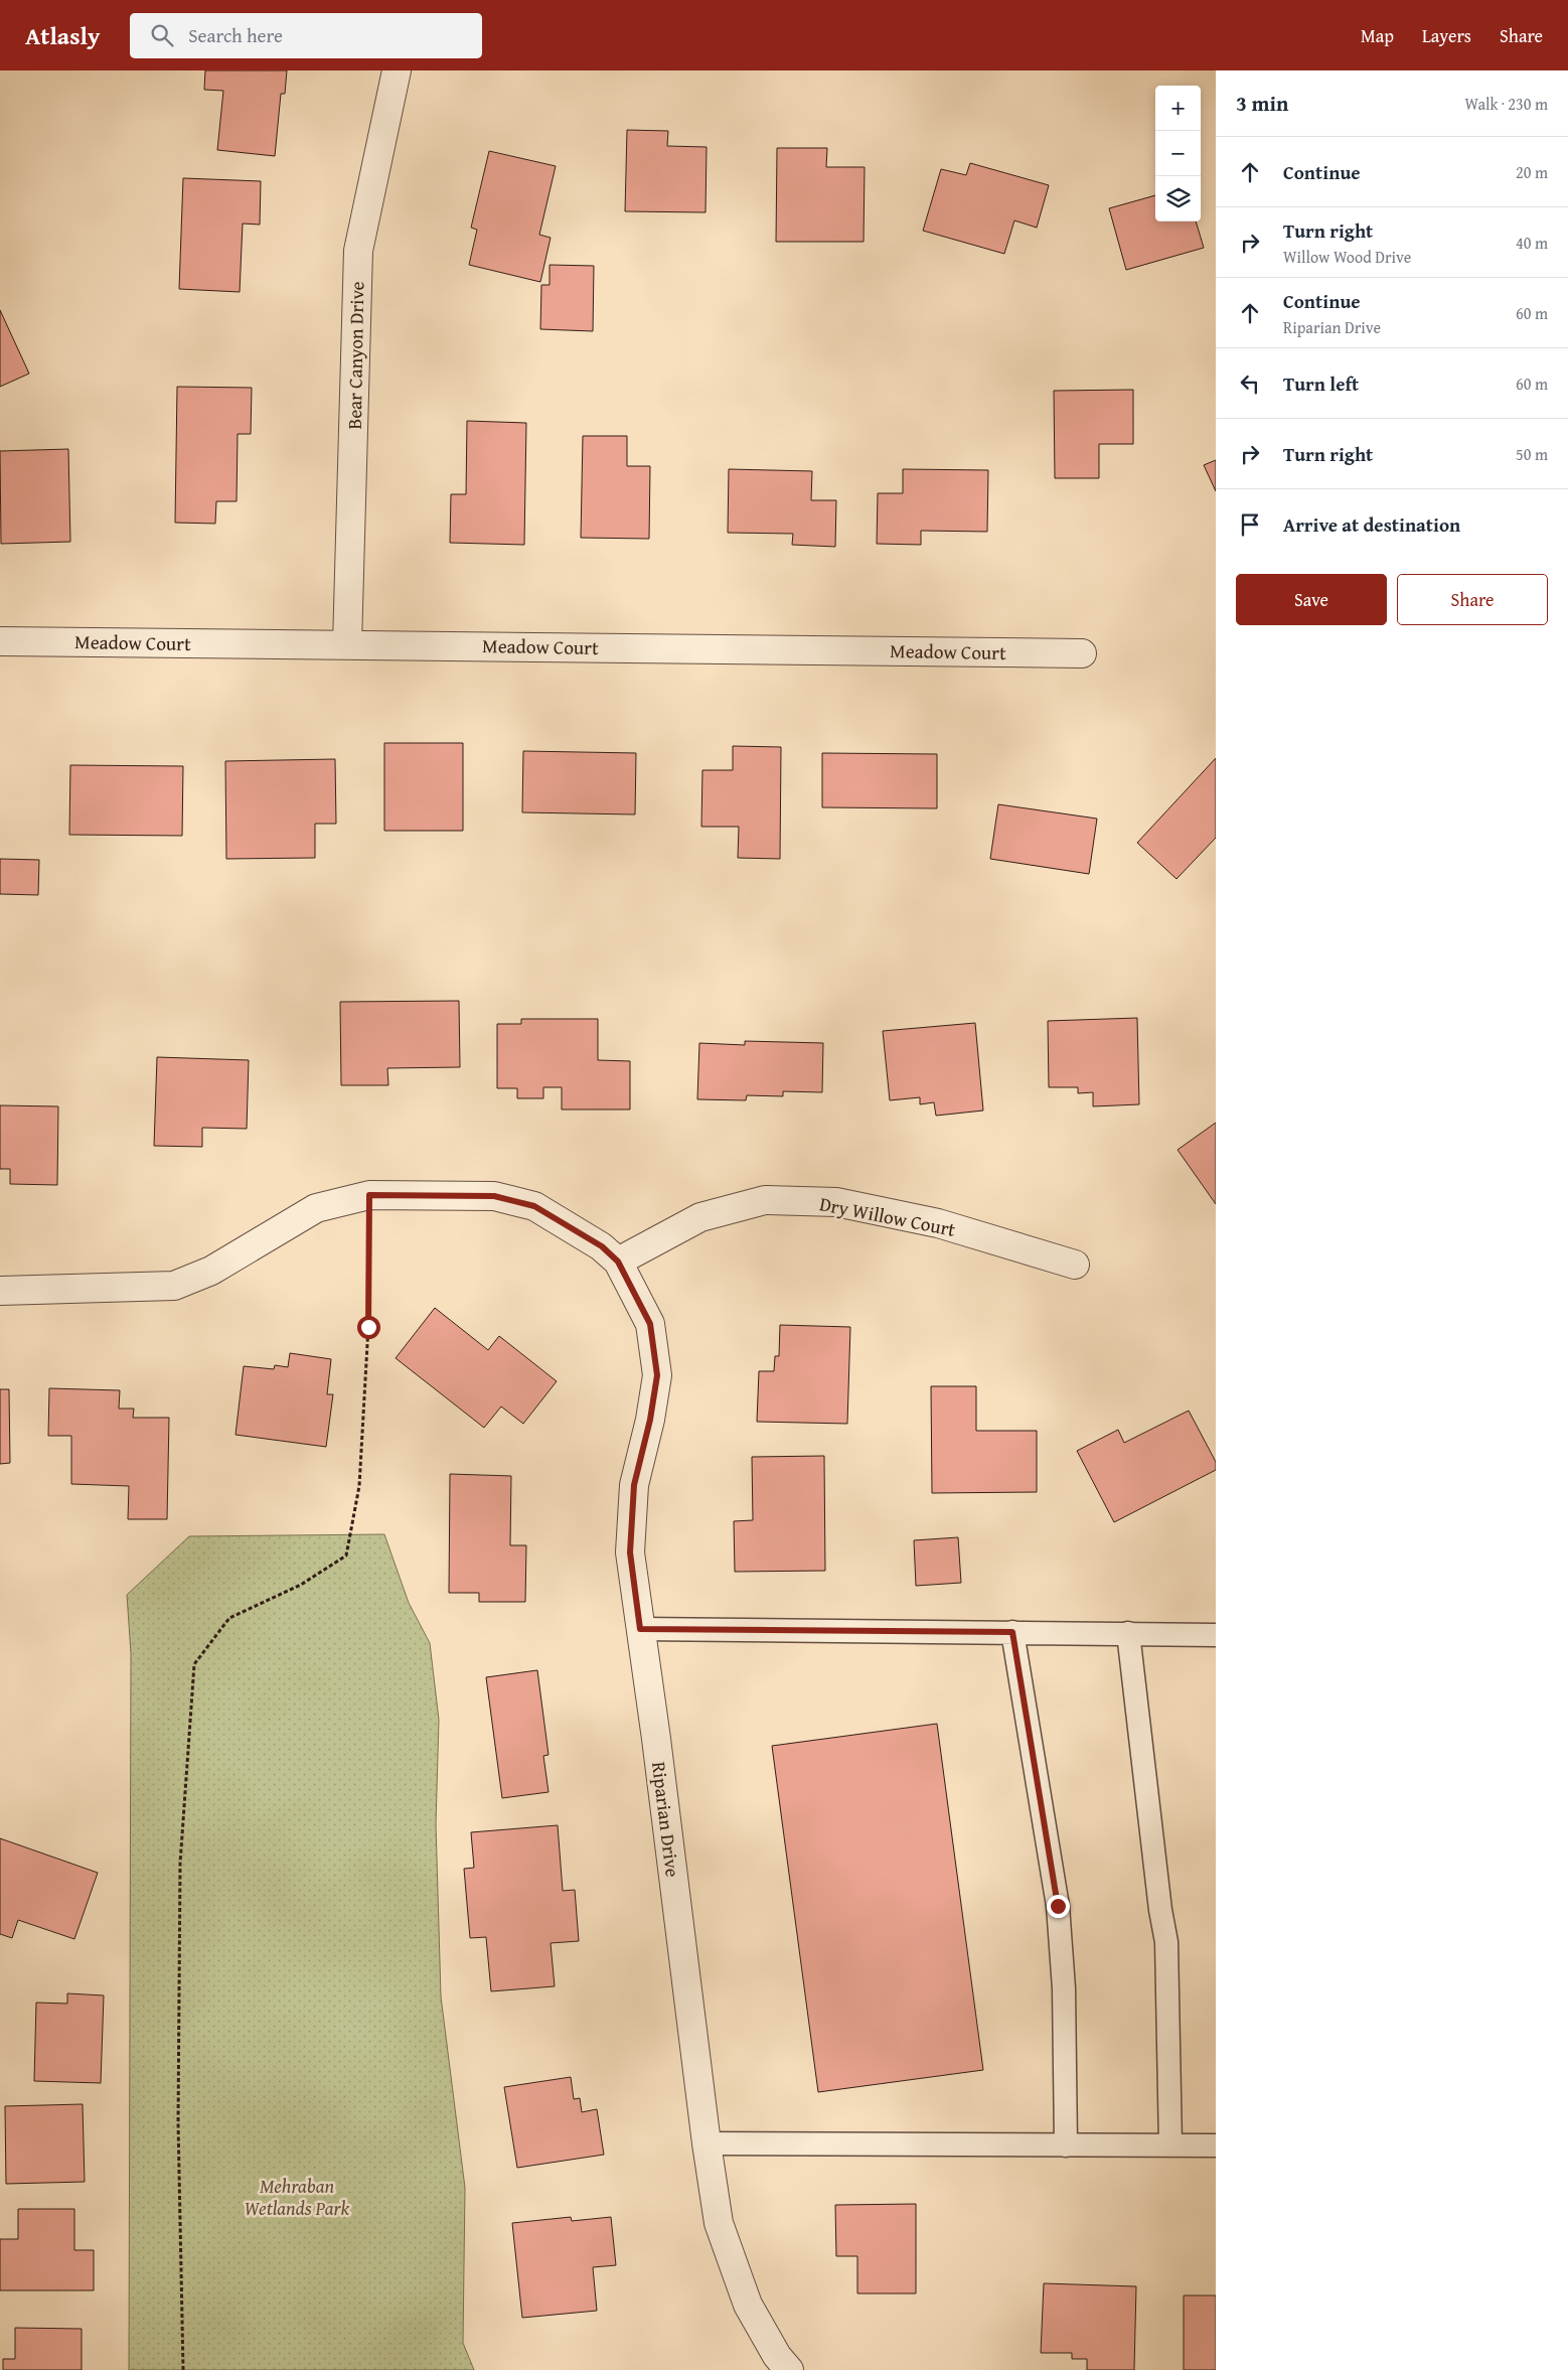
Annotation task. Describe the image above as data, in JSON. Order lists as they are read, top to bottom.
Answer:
{
  "streets": {
    "street": [
      "Bear Canyon Drive",
      "Meadow Court",
      "Dry Willow Court",
      "Riparian Drive"
    ]
  },
  "crossings": [
    ["Bear Canyon Drive", "Meadow Court"],
    ["Dry Willow Court", "Riparian Drive"]
  ],
  "parks": ["Mehraban Wetlands Park"],
  "page": {
    "header": "Atlasly",
    "search": "Search here",
    "nav": ["Map", "Layers", "Share"],
    "heading": ["3 min", "Walk · 230 m"],
    "map_buttons": ["+", "−"],
    "list": [
      ["Continue", "20 m"],
      ["Turn right", "Willow Wood Drive", "40 m"],
      ["Continue", "Riparian Drive", "60 m"],
      ["Turn left", "60 m"],
      ["Turn right", "50 m"],
      "Arrive at destination"
    ],
    "buttons": ["Save", "Share"]
  }
}
